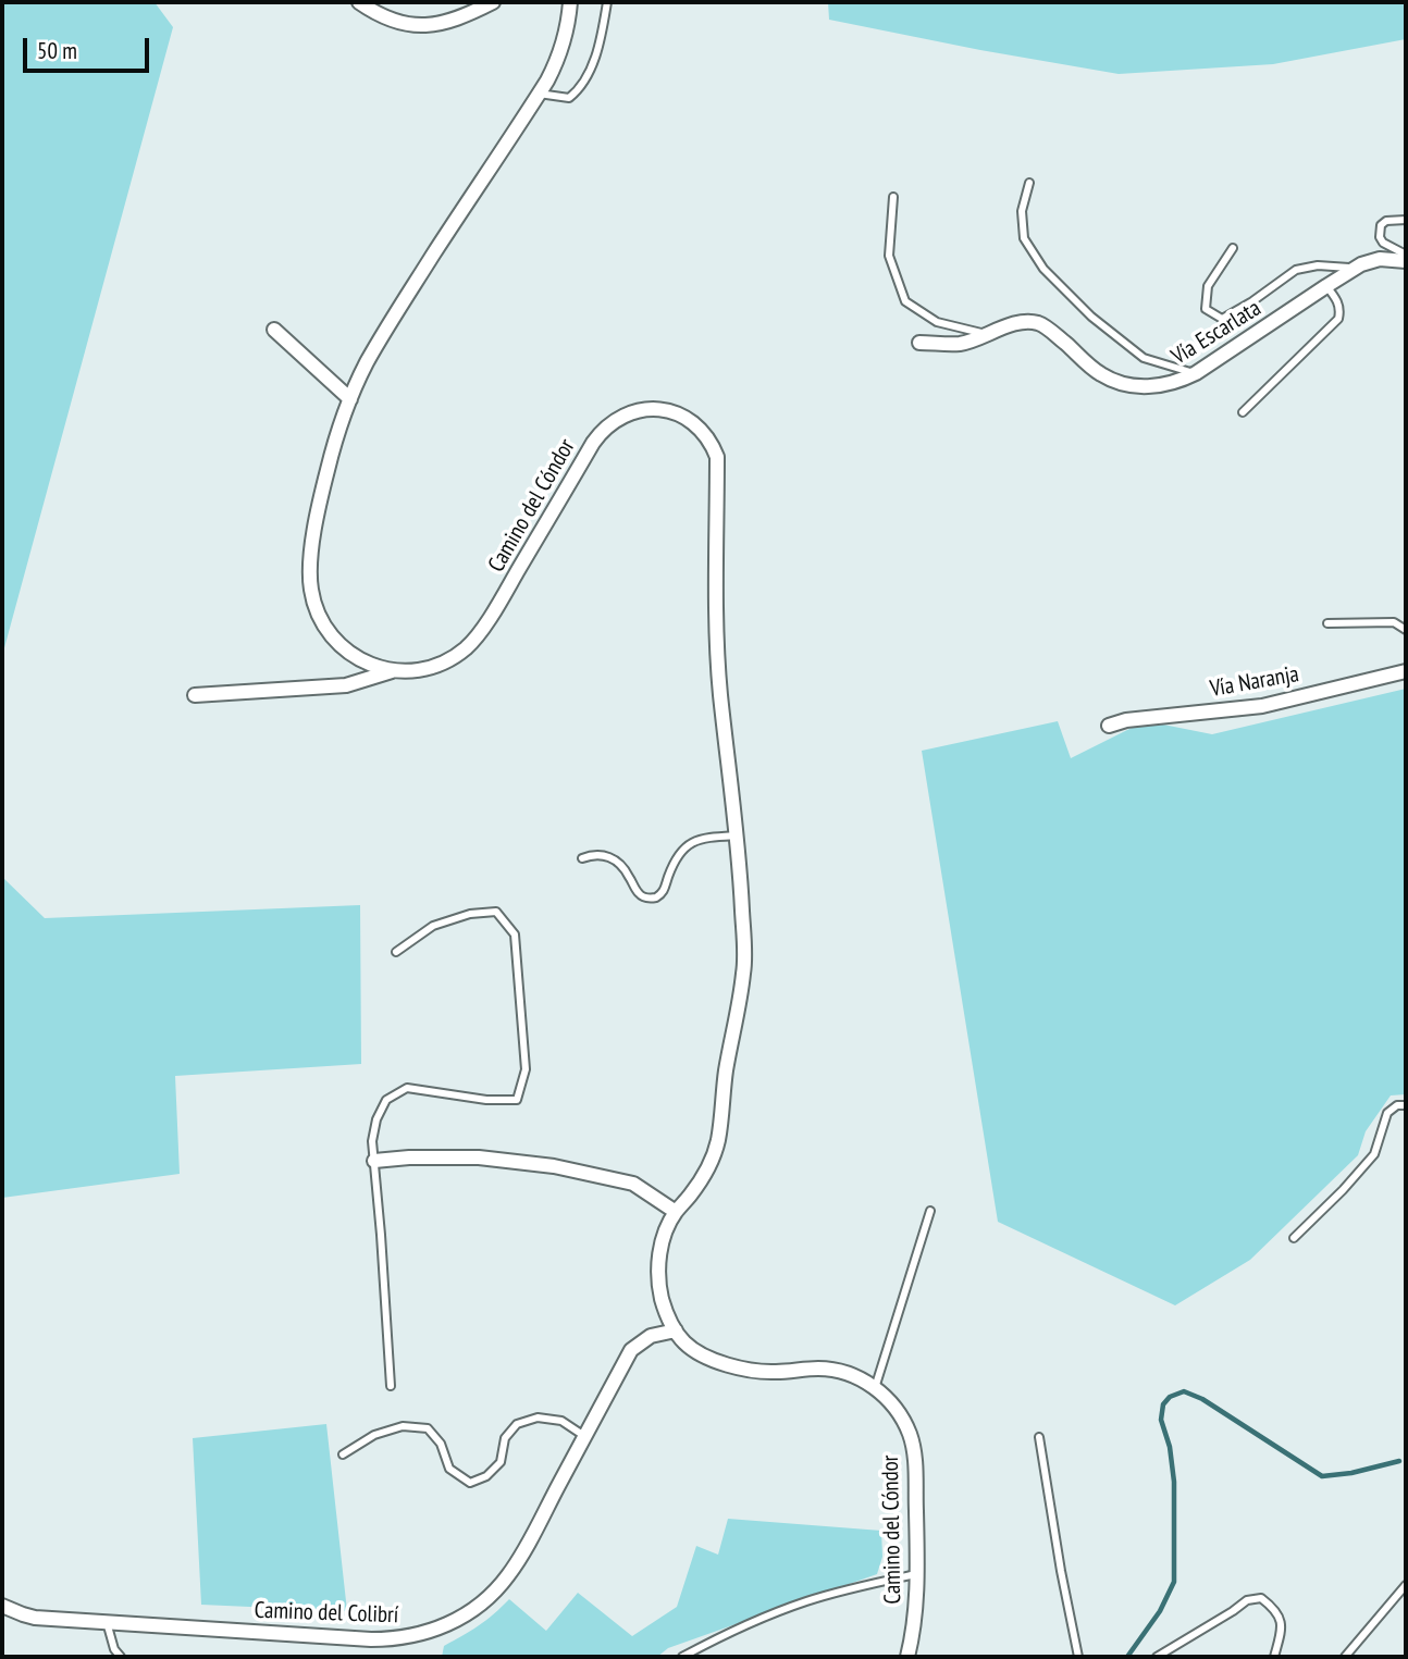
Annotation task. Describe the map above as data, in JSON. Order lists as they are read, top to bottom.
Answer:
{
  "streets": {
    "street": [
      "Vía Escarlata",
      "Camino del Cóndor",
      "Vía Naranja",
      "Camino del Colibrí"
    ]
  },
  "crossings": [
    ["Camino del Cóndor", "Camino del Colibrí"]
  ],
  "scale_bar": "50 m"
}
